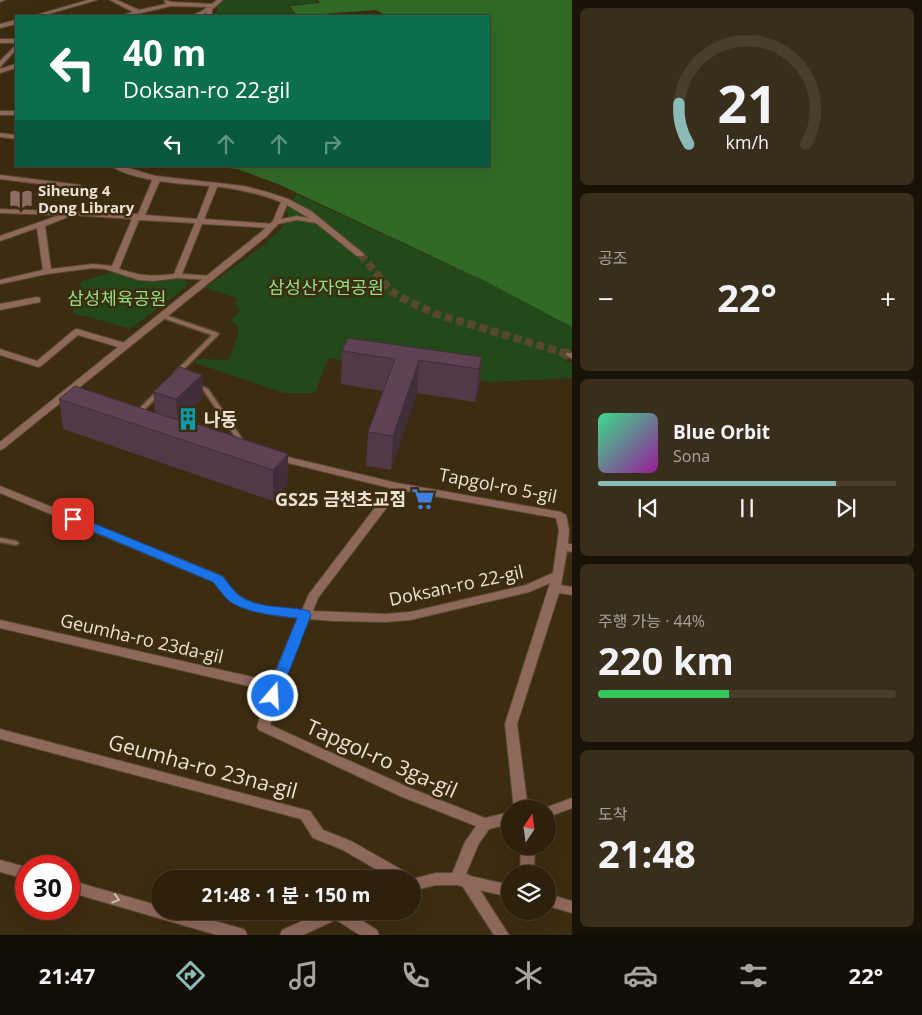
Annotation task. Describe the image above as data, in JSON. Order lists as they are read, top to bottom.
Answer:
{
  "streets": {
    "street": [
      "Tapgol-ro 5-gil",
      "Doksan-ro 22-gil",
      "Geumha-ro 23da-gil",
      "Tapgol-ro 3ga-gil",
      "Geumha-ro 23na-gil"
    ]
  },
  "crossings": [
    ["Tapgol-ro 5-gil", "Doksan-ro 22-gil"],
    ["Tapgol-ro 5-gil", "Tapgol-ro 3ga-gil"],
    ["Doksan-ro 22-gil", "Tapgol-ro 3ga-gil"],
    ["Geumha-ro 23da-gil", "Tapgol-ro 3ga-gil"]
  ],
  "parks": ["삼성산자연공원", "삼성체육공원"],
  "places": {
    "library": ["Siheung 4 Dong Library"],
    "building": ["나동"],
    "supermarket": ["GS25 금천초교점"]
  },
  "north": "top",
  "page": {
    "turn": ["40 m", "Doksan-ro 22-gil"],
    "tile": [
      "공조",
      ["주행 가능 · 44%", "220 km"],
      ["도착", "21:48"]
    ],
    "heat": ["−", "22°", "+"],
    "song": ["Blue Orbit", "Sona"],
    "limit": "30",
    "trip": "21:48 · 1 분 · 150 m",
    "tabs": ["21:47", "22°"],
    "gauge": ["21", "km/h"]
  }
}
